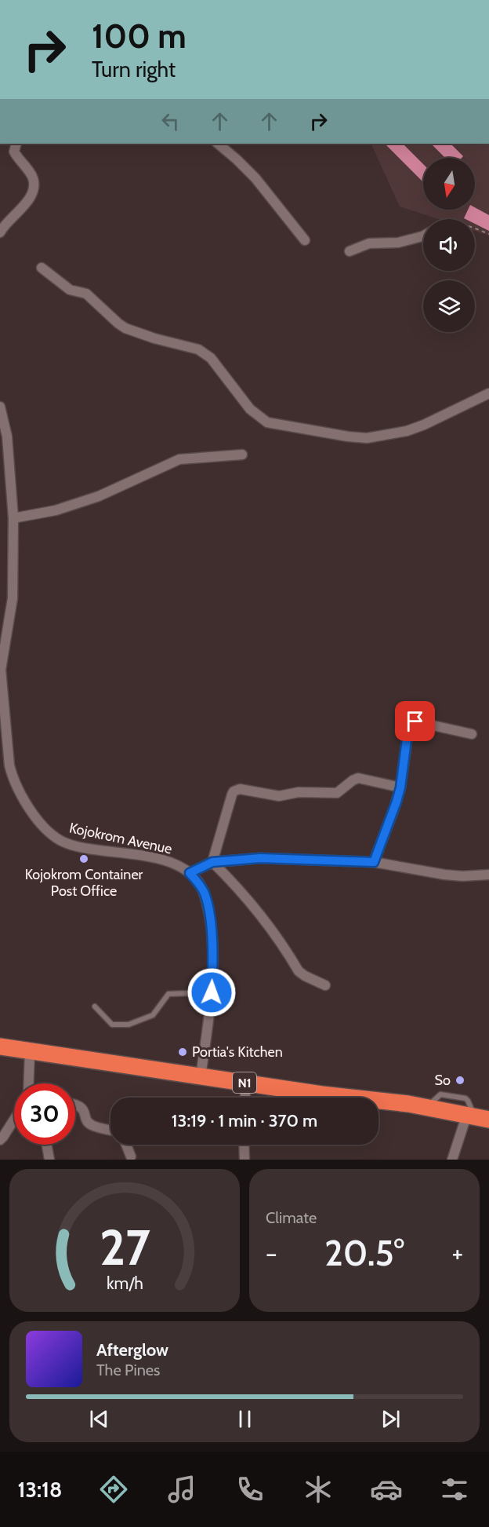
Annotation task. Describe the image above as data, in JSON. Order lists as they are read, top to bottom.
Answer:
{
  "streets": {
    "highway": ["N1"],
    "street": ["Kojokrom Avenue"]
  },
  "crossings": [
    ["Kojokrom Avenue", "N1"]
  ],
  "places": ["Kojokrom Container Post Office", "Portia's Kitchen", "So"],
  "north": "bottom",
  "page": {
    "turn": ["100 m", "Turn right"],
    "limit": "30",
    "trip": "13:19 · 1 min · 370 m",
    "tile": "Climate",
    "heat": ["−", "20.5°", "+"],
    "song": ["Afterglow", "The Pines"],
    "tabs": "13:18",
    "gauge": ["27", "km/h"]
  }
}
